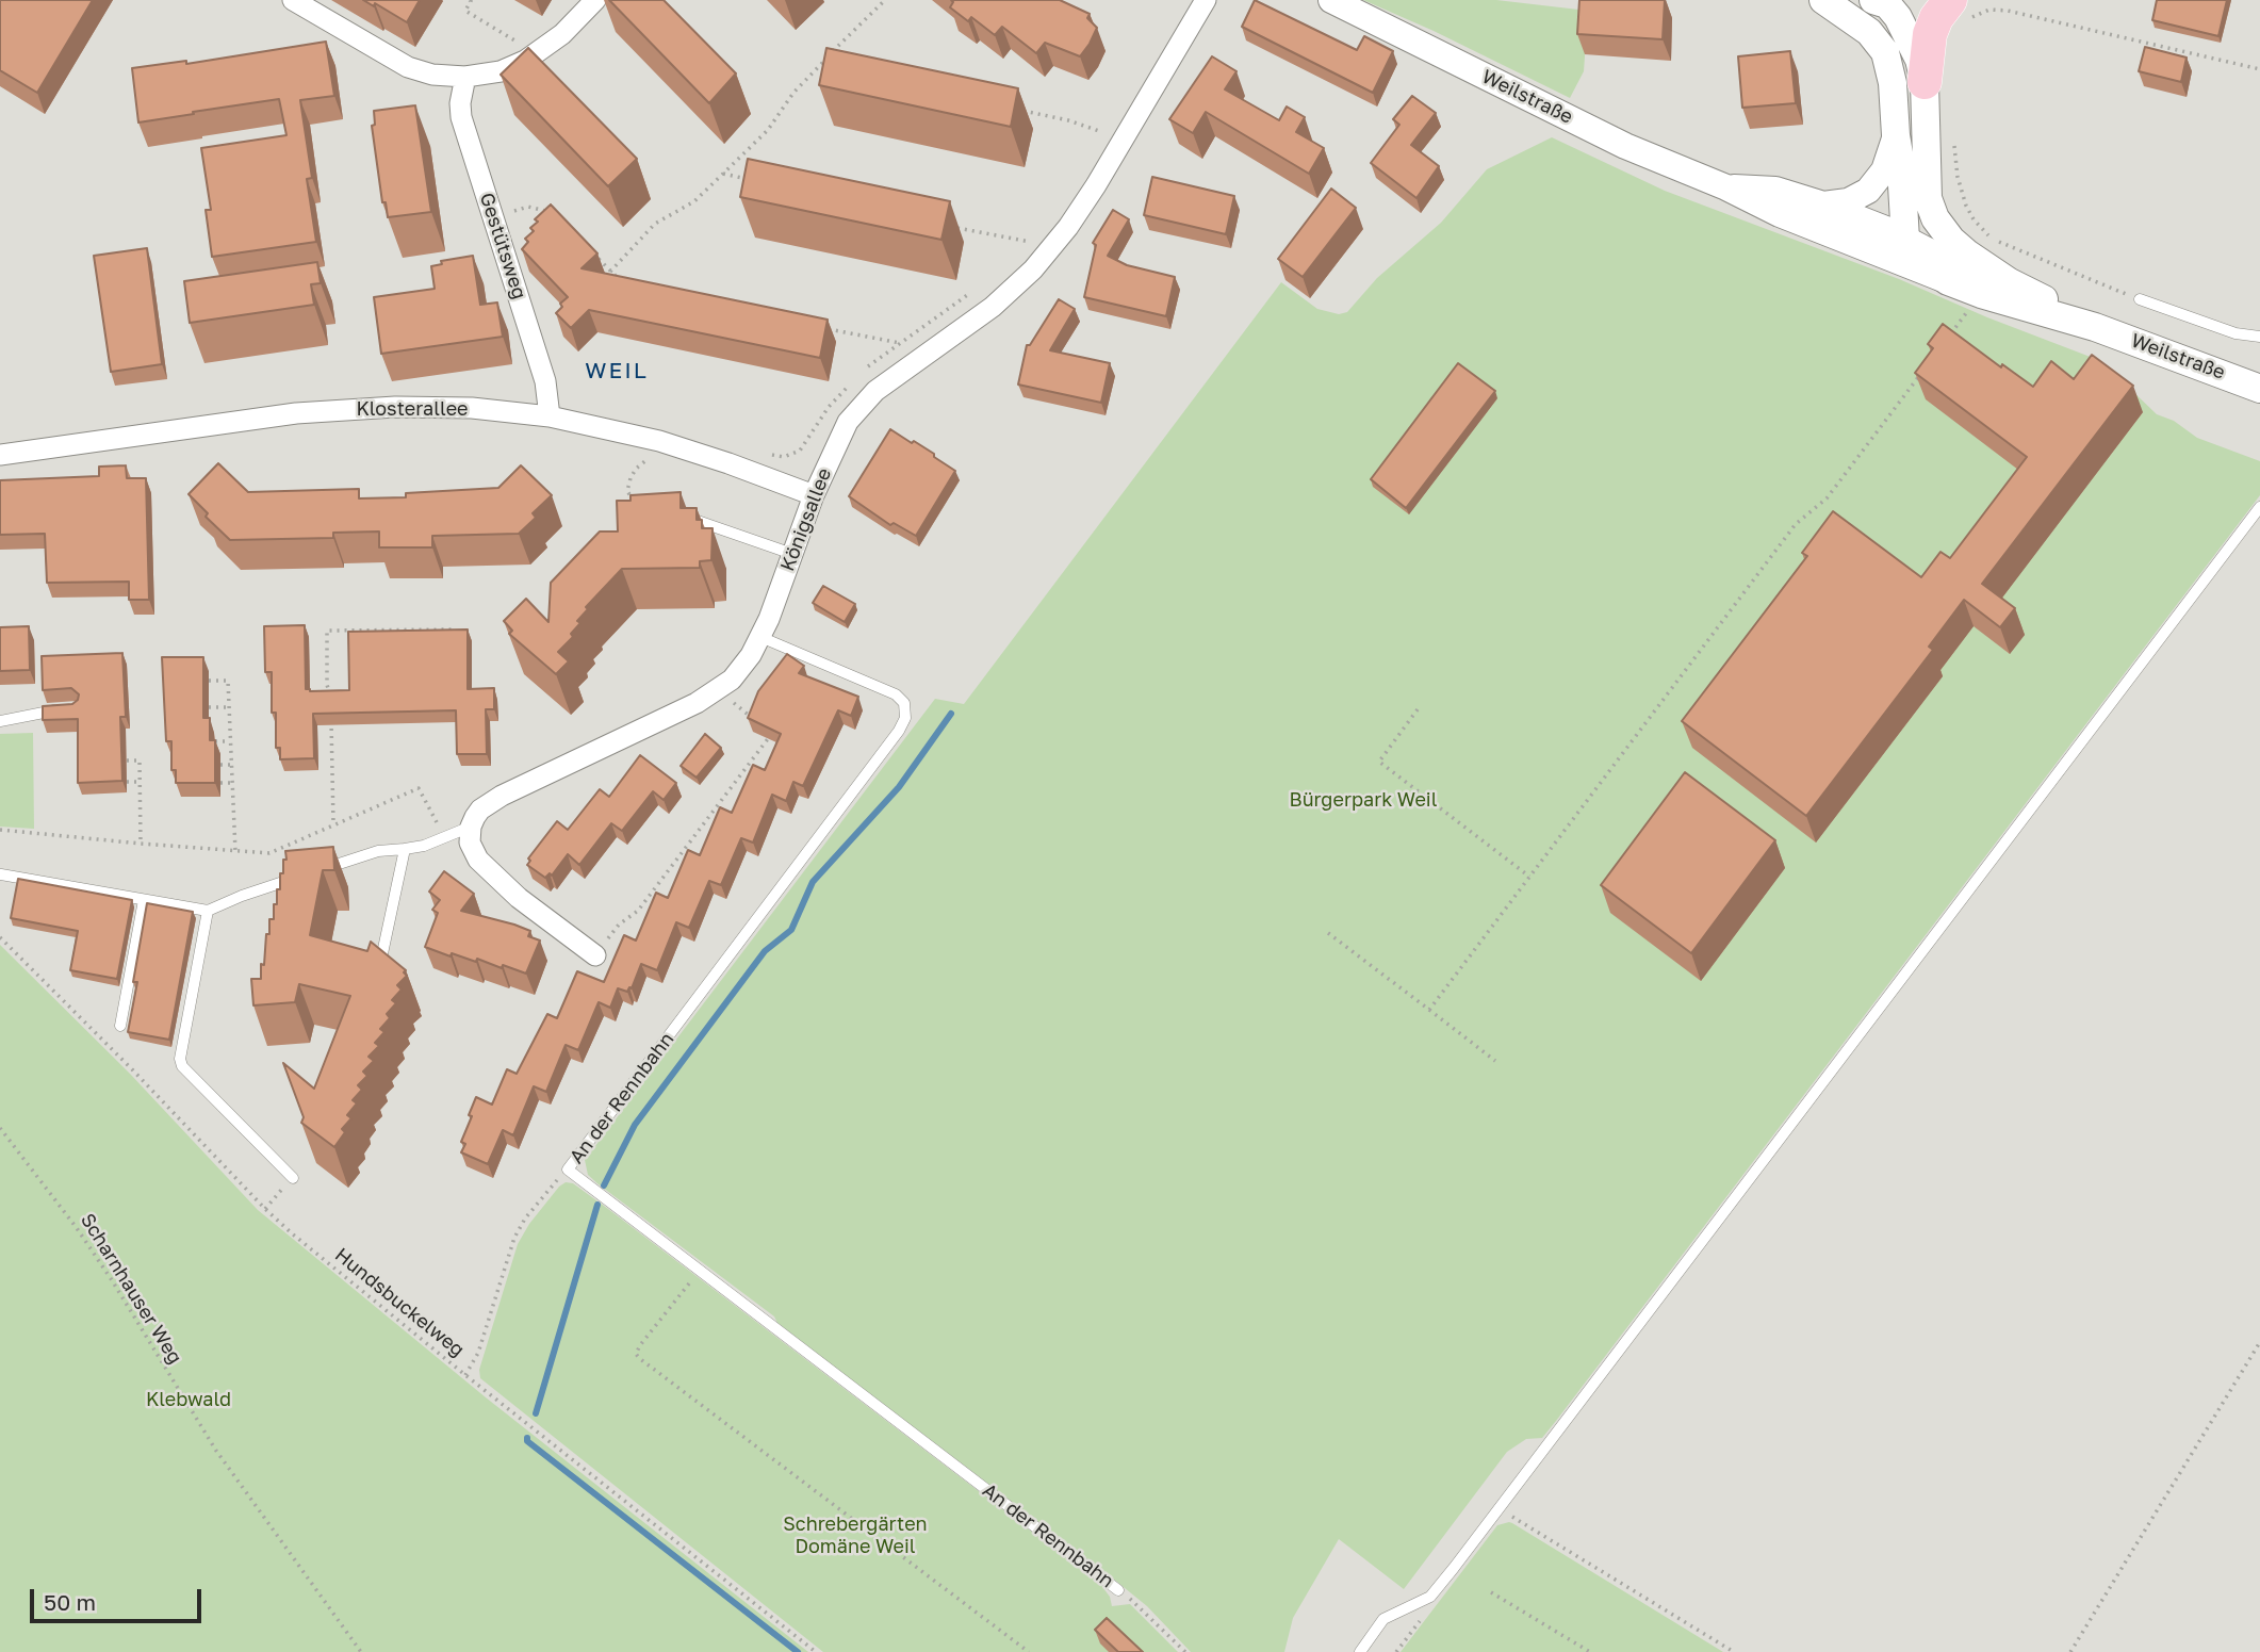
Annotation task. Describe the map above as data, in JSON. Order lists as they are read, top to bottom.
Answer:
{
  "streets": {
    "main road": ["Weilstraße"],
    "street": ["Gestütsweg", "Klosterallee", "Königsallee"],
    "lane": ["An der Rennbahn"],
    "path": ["Scharnhauser Weg", "Hundsbuckelweg"]
  },
  "crossings": [
    ["Gestütsweg", "Klosterallee"],
    ["Klosterallee", "Königsallee"],
    ["Königsallee", "An der Rennbahn"]
  ],
  "districts": ["WEIL"],
  "parks": ["Bürgerpark Weil", "Klebwald", "Schrebergärten Domäne Weil"],
  "scale_bar": "50 m"
}
